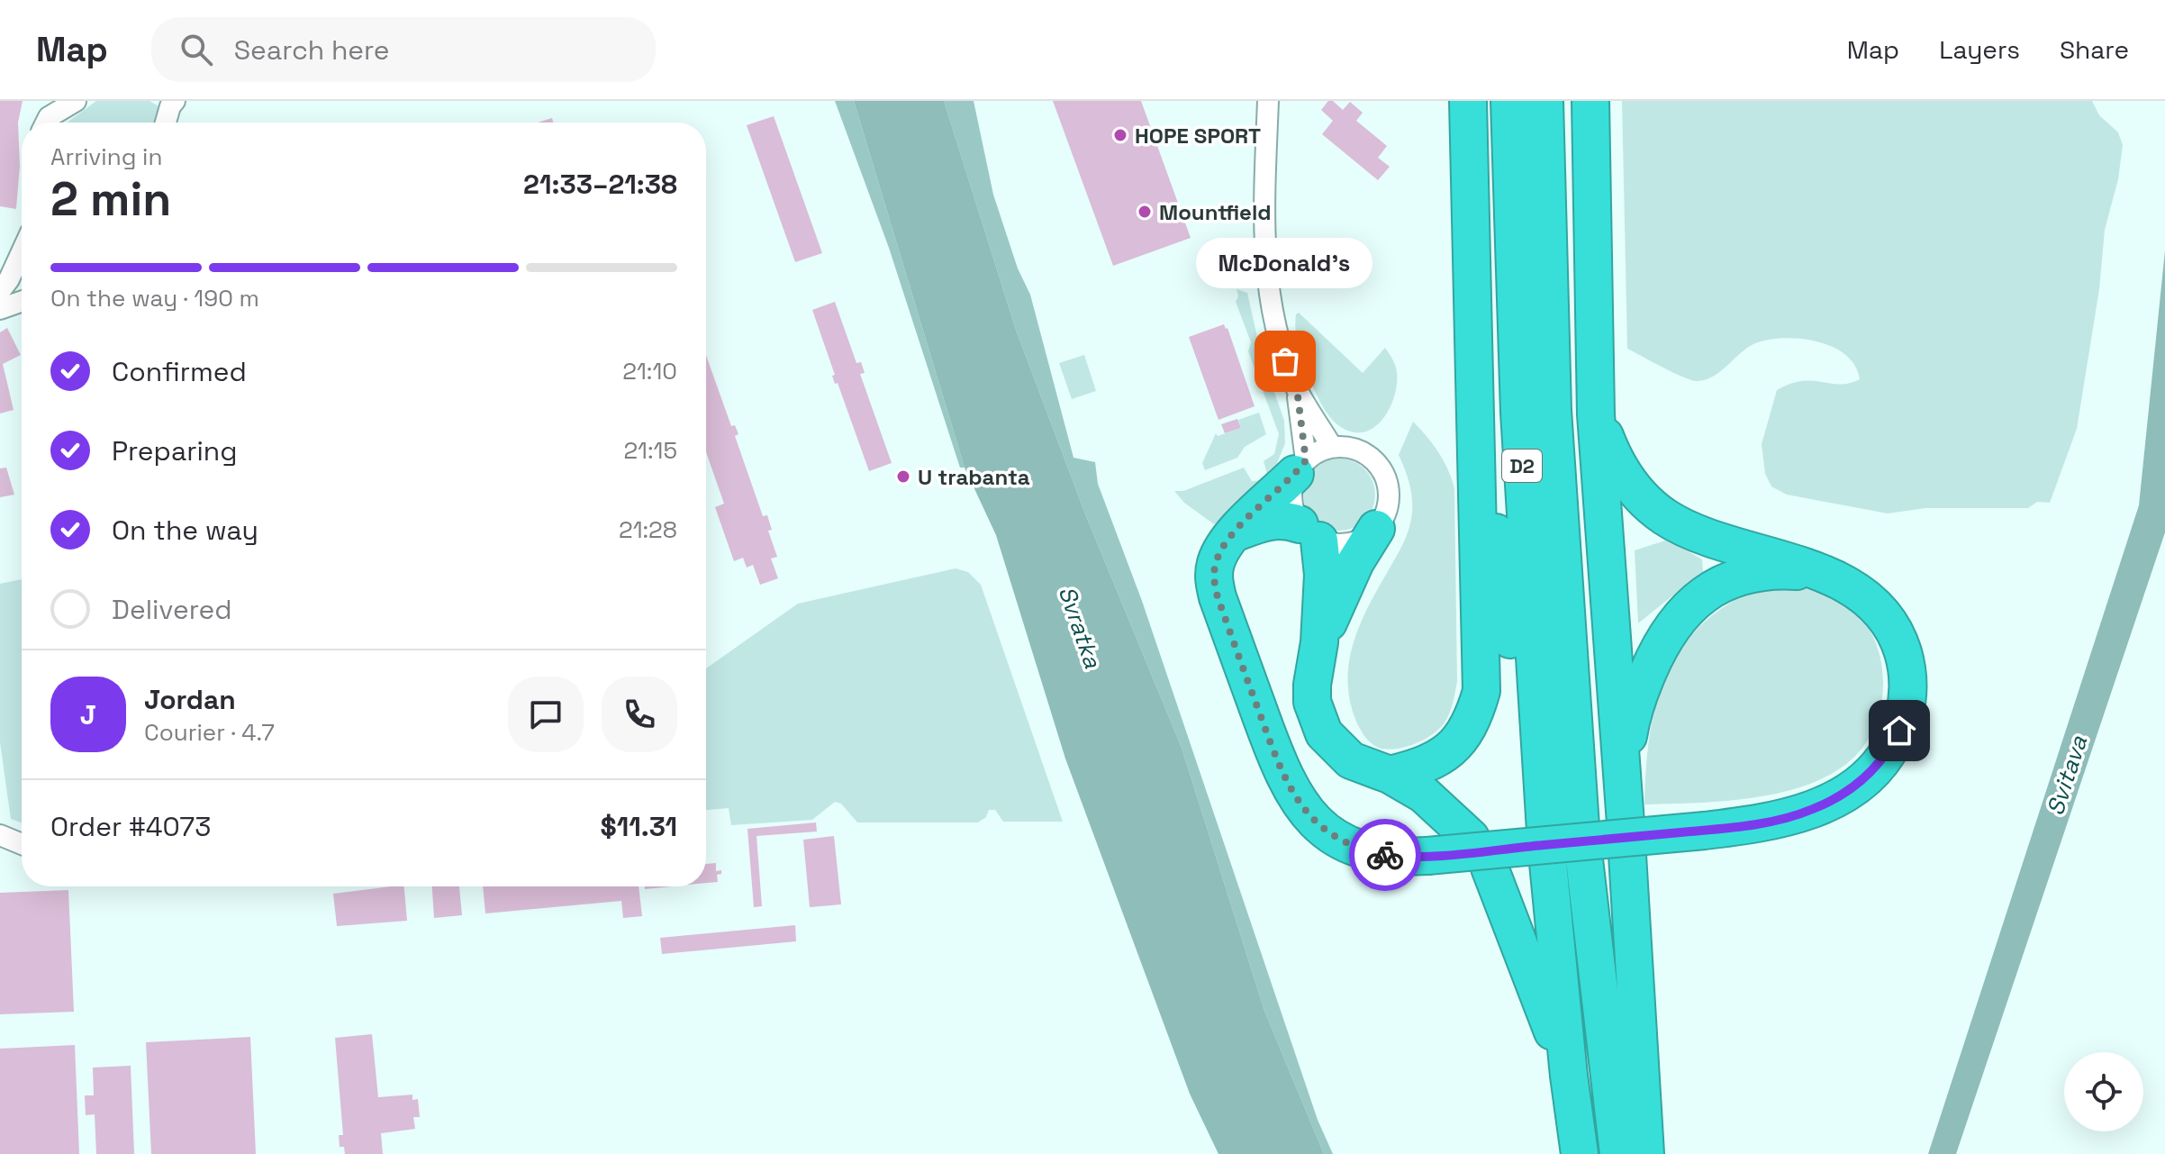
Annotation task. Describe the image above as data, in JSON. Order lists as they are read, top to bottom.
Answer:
{
  "streets": {
    "highway": ["D2"]
  },
  "water": ["Svratka", "Svitava"],
  "places": [
    "HOPE SPORT",
    "Mountfield",
    "McDonald's",
    "U trabanta"
  ],
  "page": {
    "header": "Map",
    "search": "Search here",
    "nav": ["Map", "Layers", "Share"],
    "heading": ["2 min", "Arriving in", "21:33–21:38"],
    "panel": [
      "Jordan",
      "Courier · 4.7",
      "Order #4073",
      "$11.31"
    ],
    "bubble": "McDonald's",
    "bar": "On the way · 190 m",
    "list": [
      ["Confirmed", "21:10"],
      ["Preparing", "21:15"],
      ["On the way", "21:28"],
      "Delivered"
    ],
    "round": "J"
  }
}
